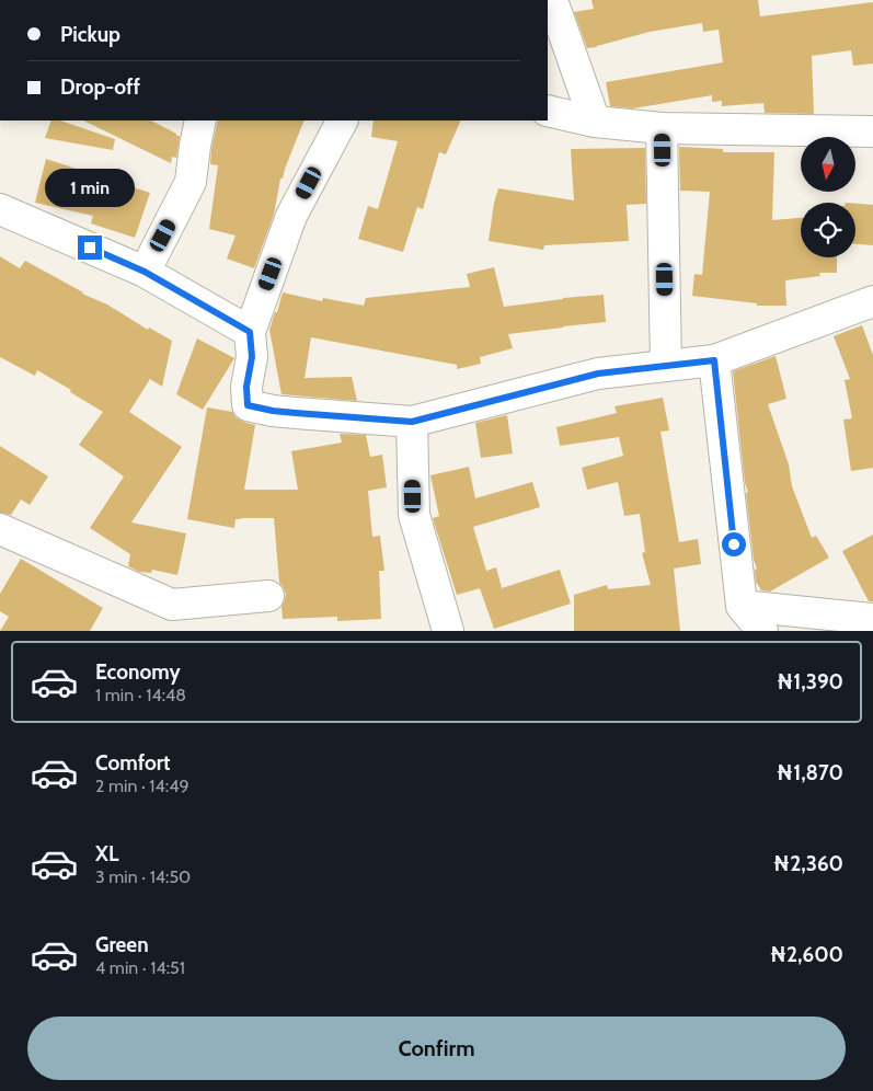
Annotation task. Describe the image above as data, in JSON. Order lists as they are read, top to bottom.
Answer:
{
  "north": "bottom",
  "page": {
    "banner": ["Pickup", "Drop-off"],
    "bubble": "1 min",
    "list": [
      {
        "name": "Economy",
        "note": "1 min · 14:48",
        "value": "₦1,390"
      },
      {
        "name": "Comfort",
        "note": "2 min · 14:49",
        "value": "₦1,870"
      },
      {
        "name": "XL",
        "note": "3 min · 14:50",
        "value": "₦2,360"
      },
      {
        "name": "Green",
        "note": "4 min · 14:51",
        "value": "₦2,600"
      }
    ],
    "buttons": "Confirm"
  }
}
